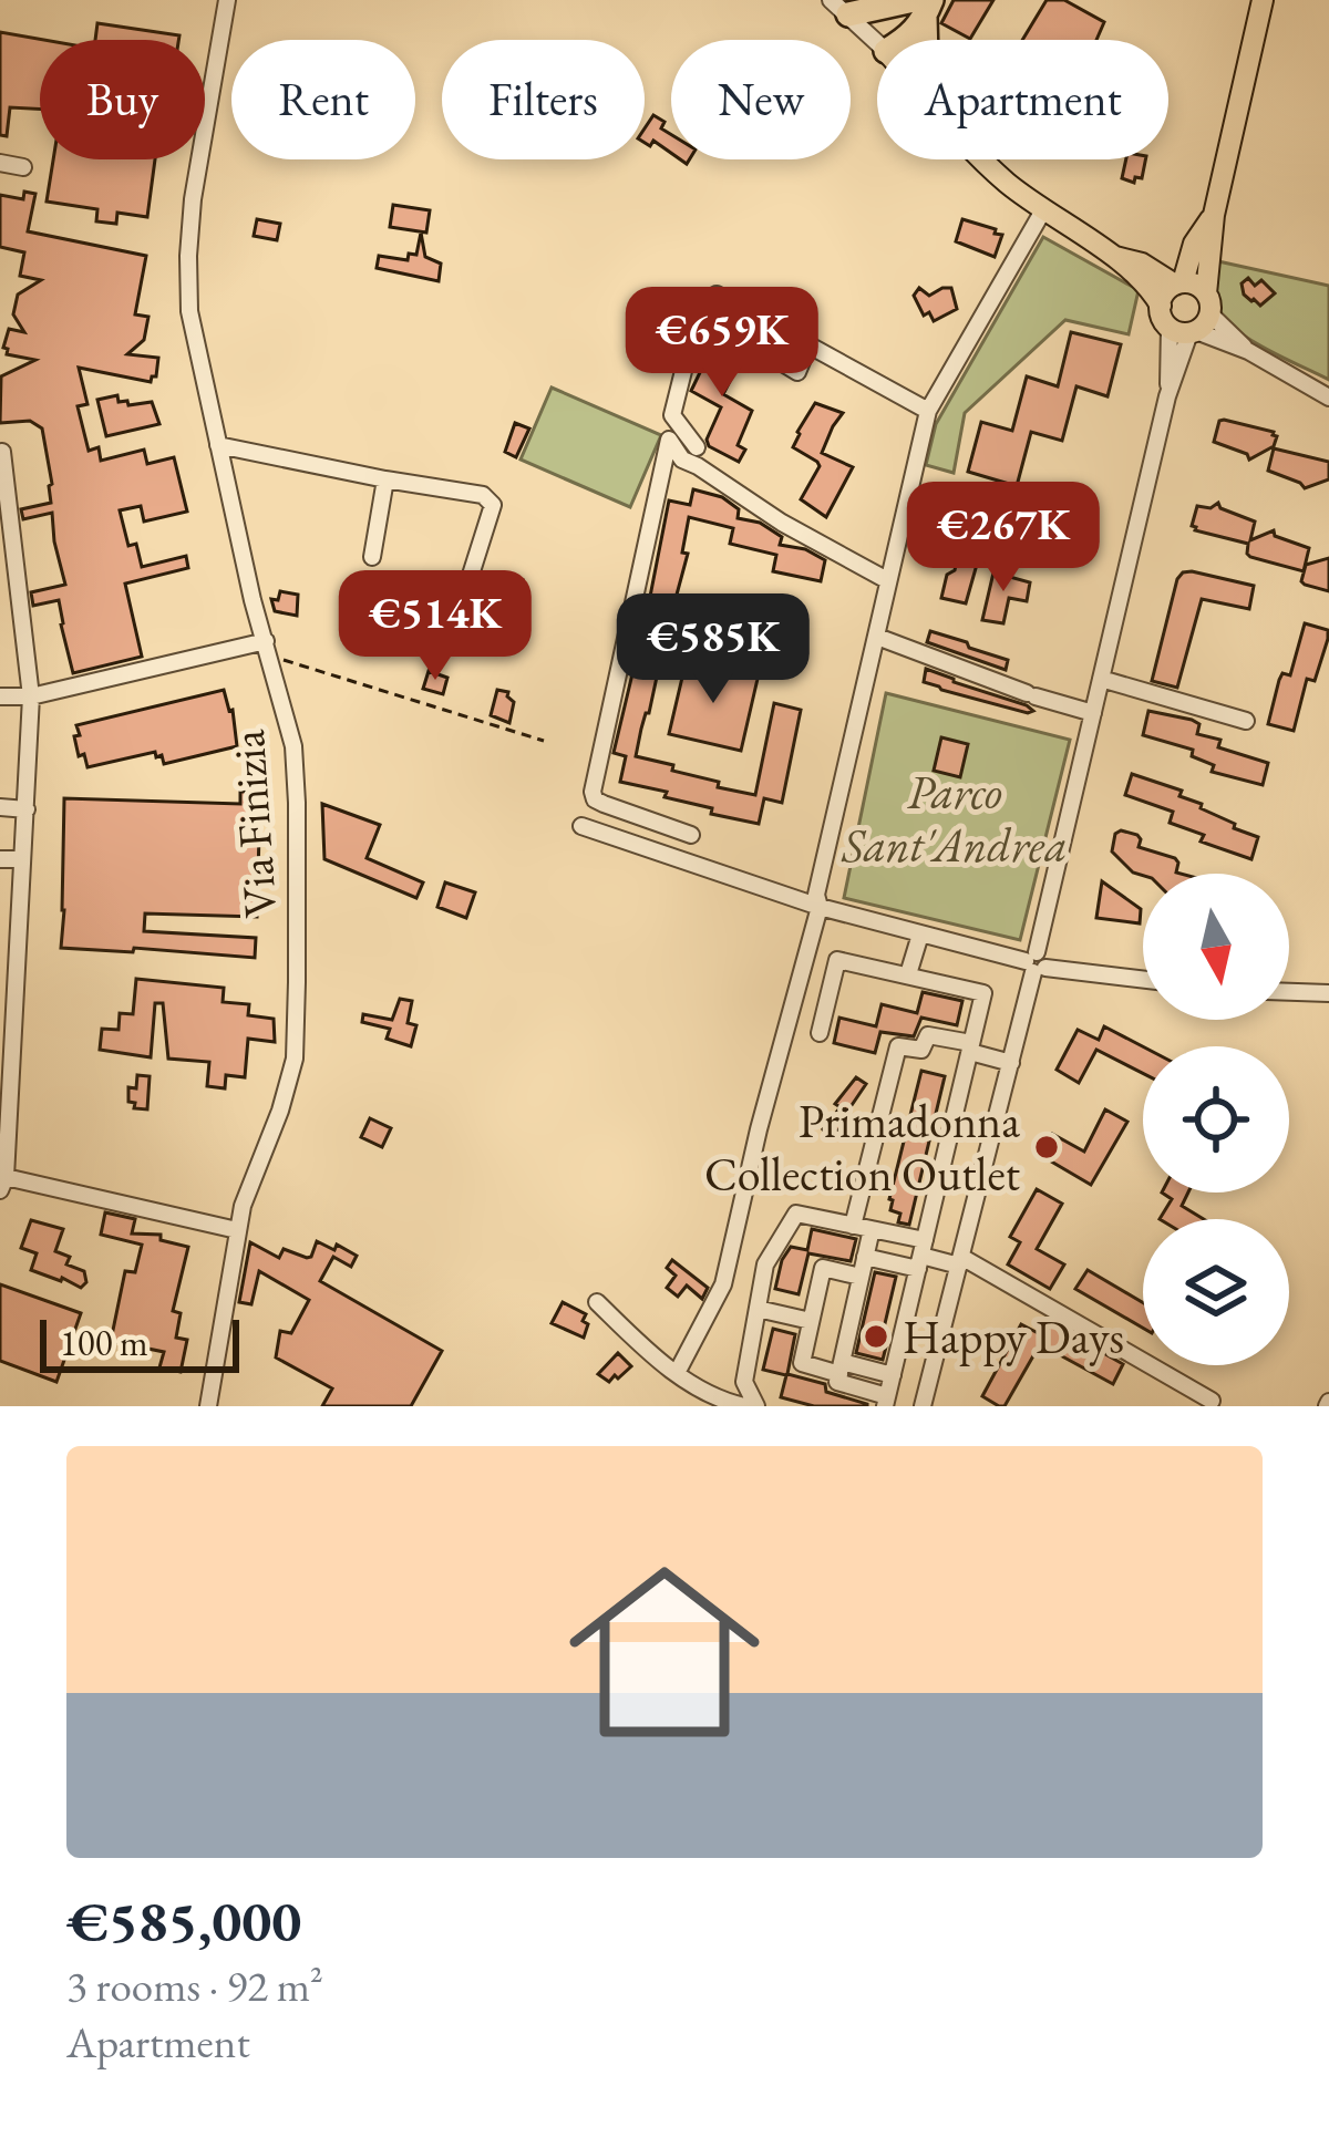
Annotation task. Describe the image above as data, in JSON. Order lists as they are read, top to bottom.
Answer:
{
  "streets": {
    "street": ["Via Finizia"]
  },
  "parks": ["Parco Sant'Andrea"],
  "places": ["Primadonna Collection Outlet", "Happy Days"],
  "scale_bar": "100 m",
  "north": "bottom",
  "page": {
    "chip": [
      "Buy",
      "Rent",
      "Filters",
      "New",
      "Apartment"
    ],
    "price": [
      "€659K",
      "€267K",
      "€514K",
      "€585K"
    ],
    "scale": "100 m",
    "list": [
      {
        "name": "€585,000",
        "note": "3 rooms · 92 m² · Apartment"
      }
    ]
  }
}
